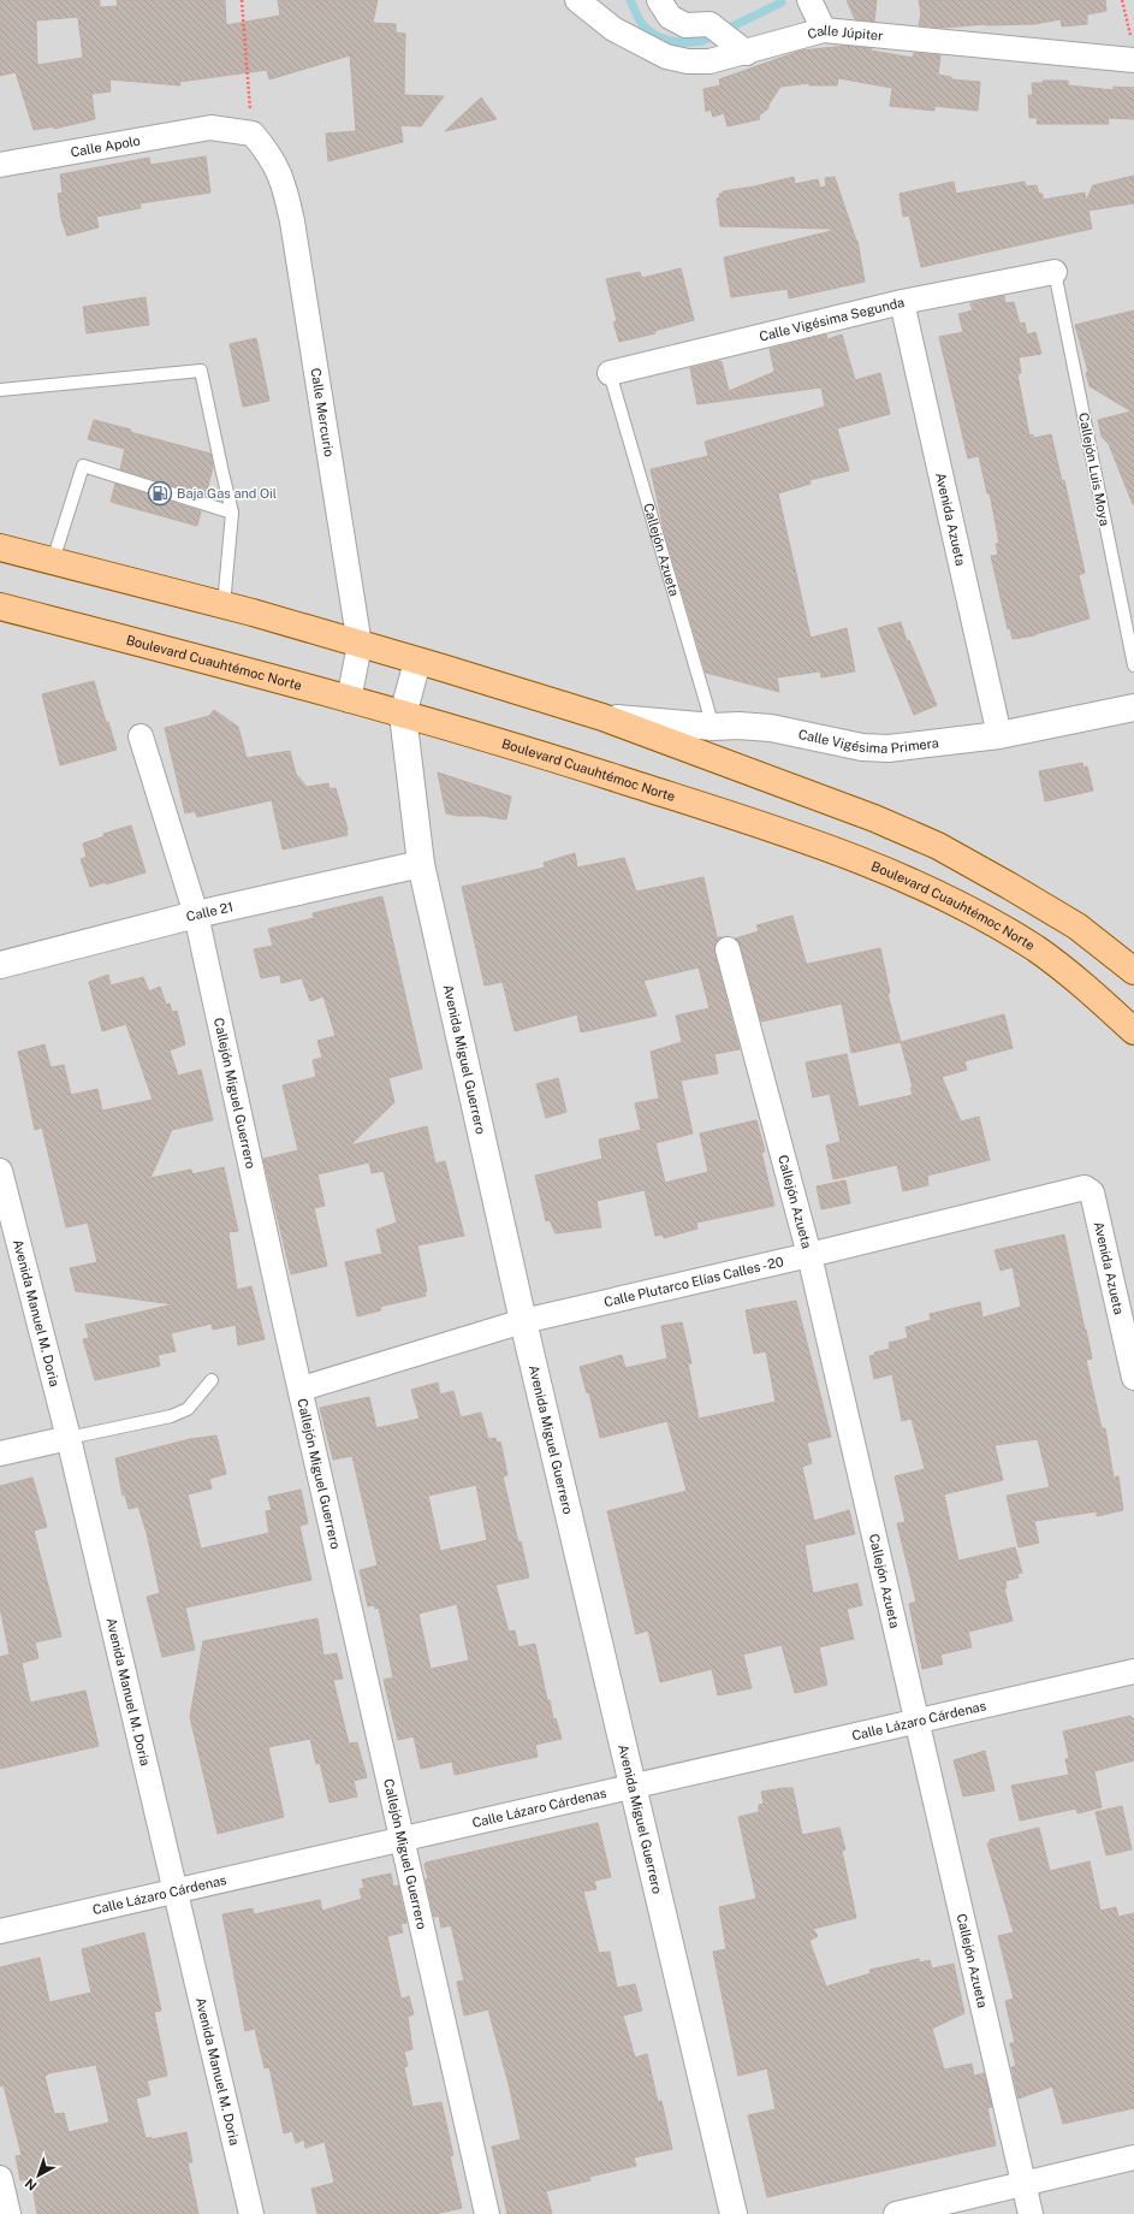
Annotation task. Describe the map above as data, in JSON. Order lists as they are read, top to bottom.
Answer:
{
  "streets": {
    "main road": ["Boulevard Cuauhtémoc Norte"],
    "street": [
      "Calle Júpiter",
      "Calle Apolo",
      "Calle Vigésima Segunda",
      "Calle Mercurio",
      "Avenida Azueta",
      "Callejón Azueta",
      "Calle Vigésima Primera",
      "Calle 21",
      "Avenida Miguel Guerrero",
      "Callejón Miguel Guerrero",
      "Calle Plutarco Elías Calles - 20",
      "Avenida Manuel M. Doria",
      "Calle Lázaro Cárdenas"
    ],
    "lane": ["Callejón Luis Moya"]
  },
  "crossings": [
    ["Calle Apolo", "Calle Mercurio"],
    ["Calle Vigésima Segunda", "Callejón Luis Moya"],
    ["Calle Vigésima Segunda", "Avenida Azueta"],
    ["Calle Vigésima Segunda", "Callejón Azueta"],
    ["Calle Mercurio", "Boulevard Cuauhtémoc Norte"],
    ["Avenida Azueta", "Calle Vigésima Primera"],
    ["Avenida Azueta", "Calle Plutarco Elías Calles - 20"],
    ["Callejón Azueta", "Calle Vigésima Primera"],
    ["Callejón Azueta", "Calle Plutarco Elías Calles - 20"],
    ["Callejón Azueta", "Calle Lázaro Cárdenas"],
    ["Boulevard Cuauhtémoc Norte", "Avenida Miguel Guerrero"],
    ["Calle 21", "Avenida Miguel Guerrero"],
    ["Calle 21", "Callejón Miguel Guerrero"],
    ["Avenida Miguel Guerrero", "Calle Plutarco Elías Calles - 20"],
    ["Avenida Miguel Guerrero", "Calle Lázaro Cárdenas"],
    ["Callejón Miguel Guerrero", "Calle Plutarco Elías Calles - 20"],
    ["Callejón Miguel Guerrero", "Calle Lázaro Cárdenas"],
    ["Avenida Manuel M. Doria", "Calle Lázaro Cárdenas"]
  ],
  "places": {
    "fuel station": ["Baja Gas and Oil"]
  },
  "north": "bottom left"
}
